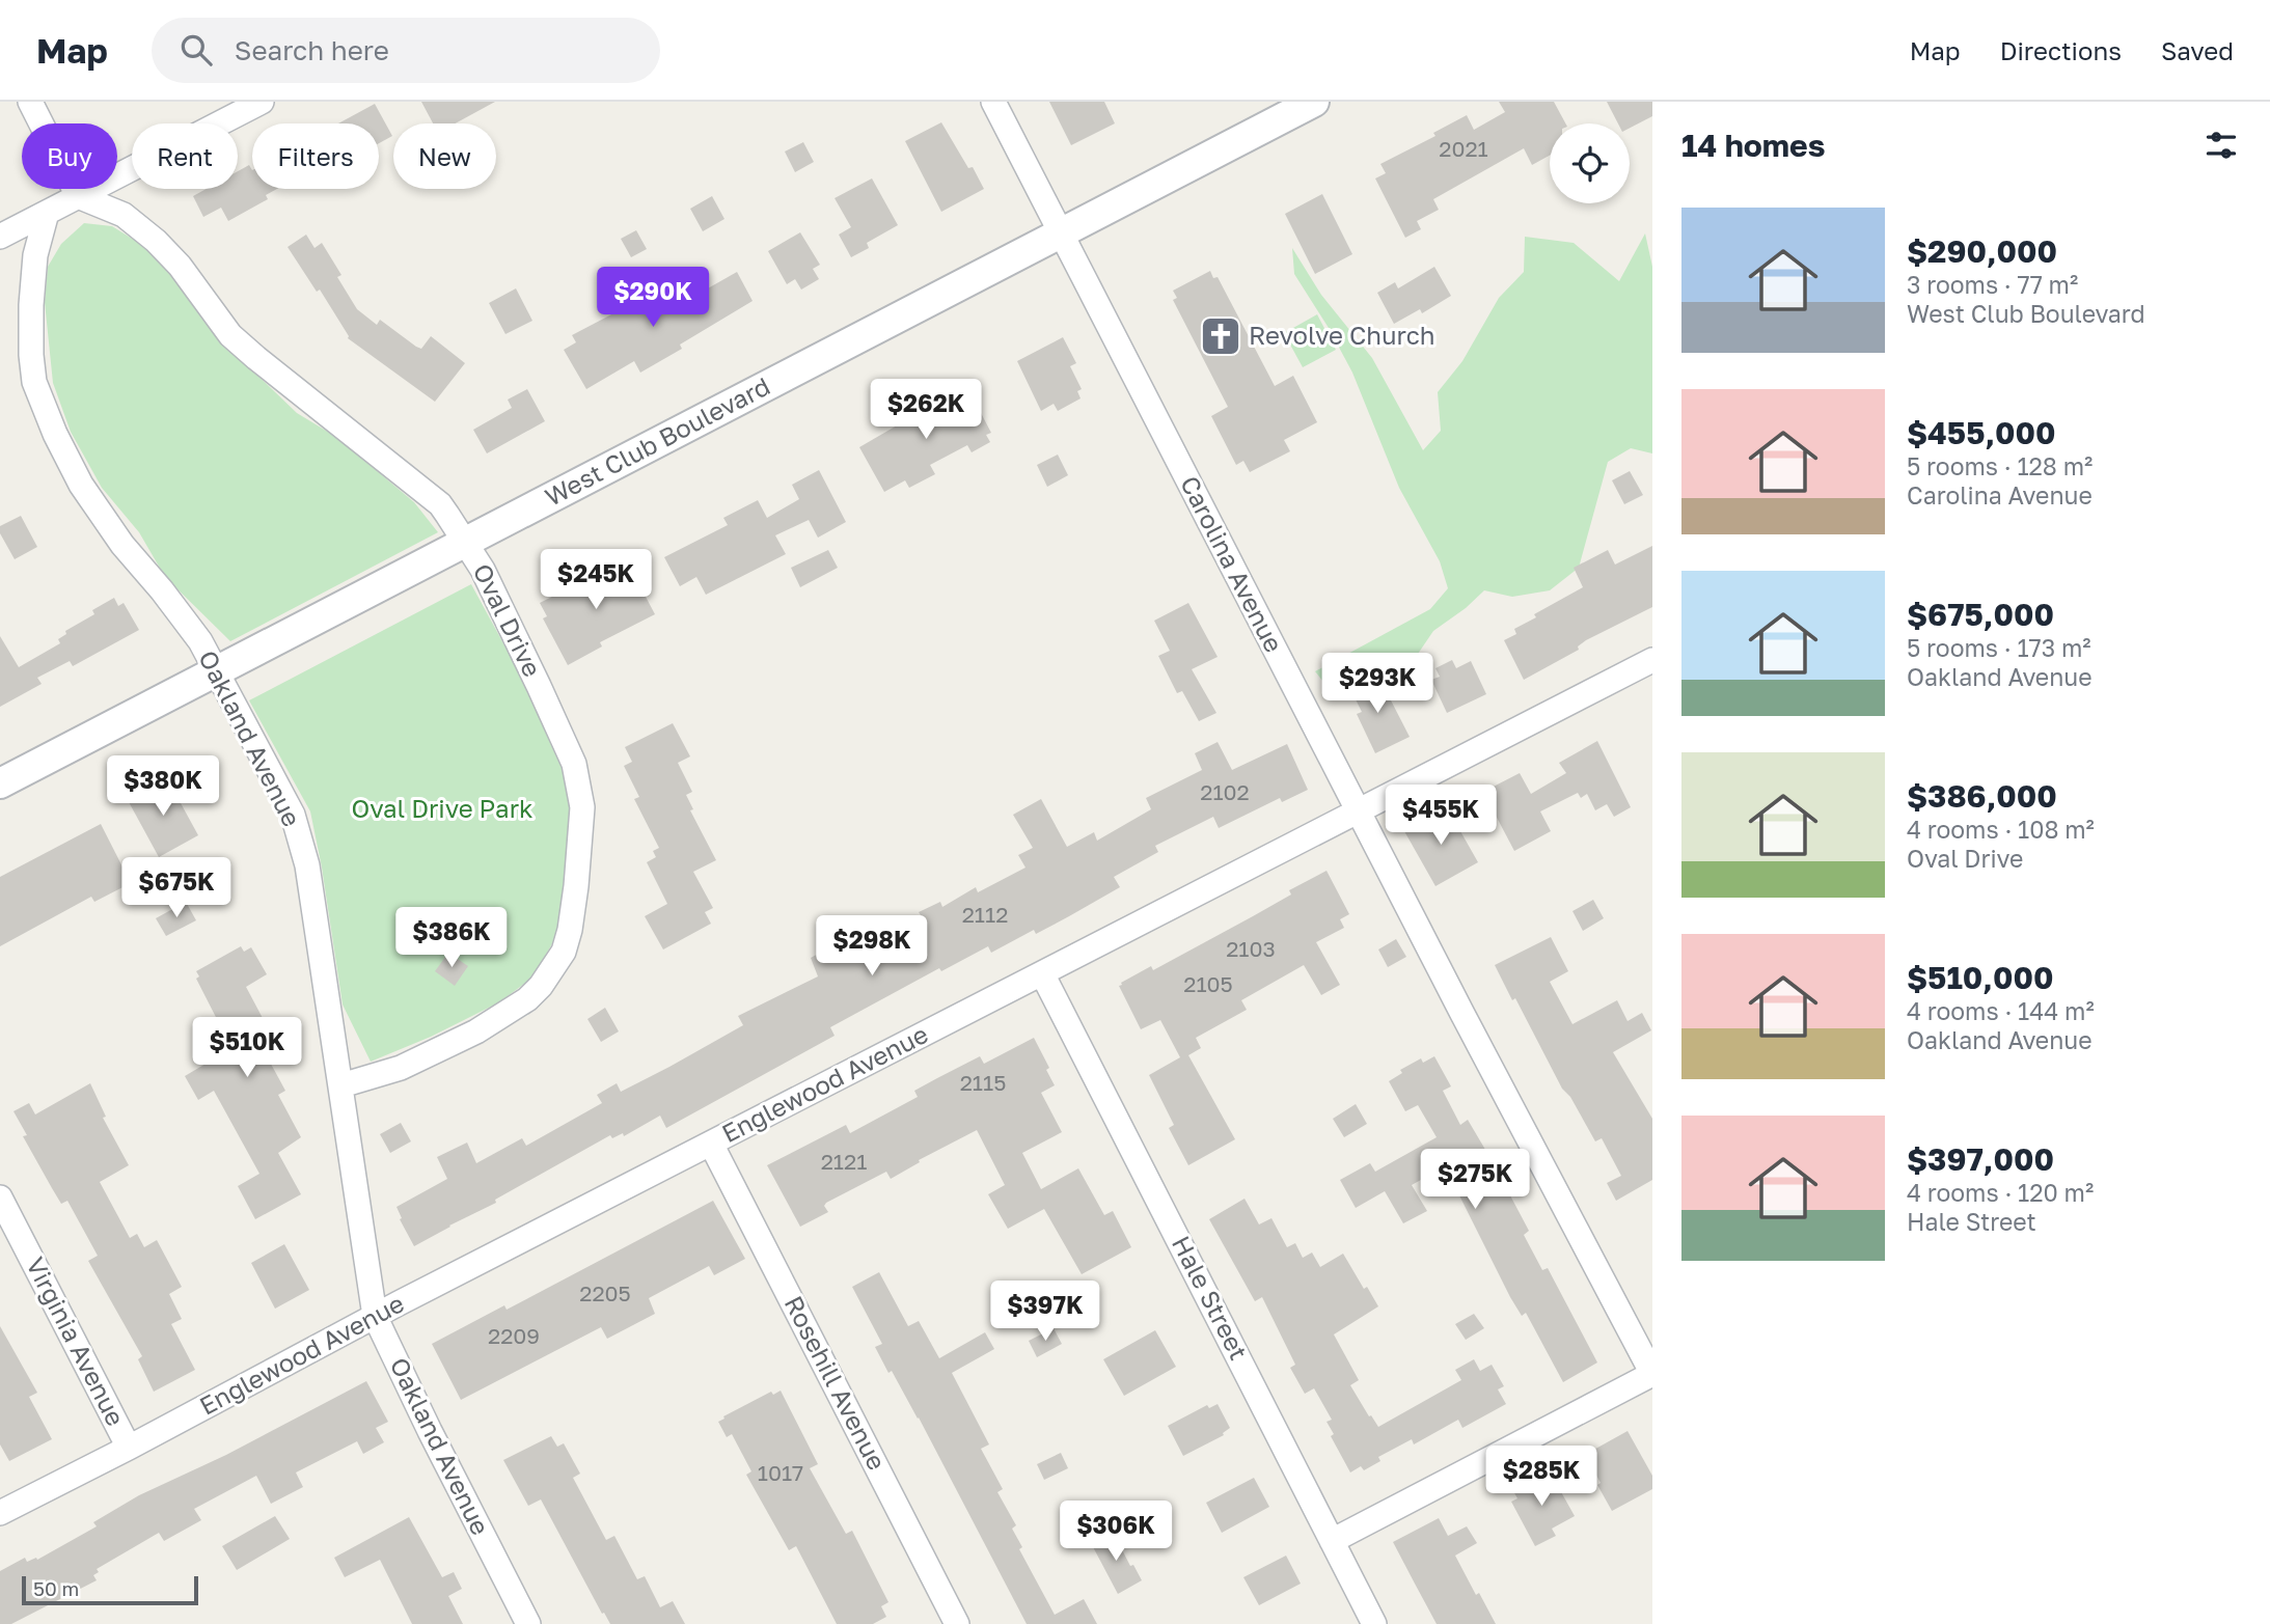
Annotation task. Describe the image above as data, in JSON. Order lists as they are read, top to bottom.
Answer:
{
  "streets": {
    "street": [
      "West Club Boulevard",
      "Carolina Avenue",
      "Oval Drive",
      "Oakland Avenue",
      "Englewood Avenue",
      "Hale Street",
      "Virginia Avenue",
      "Rosehill Avenue"
    ]
  },
  "crossings": [
    ["West Club Boulevard", "Carolina Avenue"],
    ["West Club Boulevard", "Oval Drive"],
    ["West Club Boulevard", "Oakland Avenue"],
    ["Carolina Avenue", "Englewood Avenue"],
    ["Oval Drive", "Oakland Avenue"],
    ["Oakland Avenue", "Englewood Avenue"],
    ["Englewood Avenue", "Hale Street"],
    ["Englewood Avenue", "Virginia Avenue"],
    ["Englewood Avenue", "Rosehill Avenue"]
  ],
  "parks": ["Oval Drive Park"],
  "places": {
    "church": ["Revolve Church"]
  },
  "house_numbers": [
    "2021",
    "2102",
    "2112",
    "2103",
    "2105",
    "2115",
    "2121",
    "2205",
    "2209",
    "1017"
  ],
  "scale_bar": "50 m",
  "page": {
    "header": "Map",
    "search": "Search here",
    "nav": ["Map", "Directions", "Saved"],
    "heading": "14 homes",
    "chip": [
      "Buy",
      "Rent",
      "Filters",
      "New"
    ],
    "list": [
      {
        "name": "$290,000",
        "note": "3 rooms · 77 m² · West Club Boulevard"
      },
      {
        "name": "$455,000",
        "note": "5 rooms · 128 m² · Carolina Avenue"
      },
      {
        "name": "$675,000",
        "note": "5 rooms · 173 m² · Oakland Avenue"
      },
      {
        "name": "$386,000",
        "note": "4 rooms · 108 m² · Oval Drive"
      },
      {
        "name": "$510,000",
        "note": "4 rooms · 144 m² · Oakland Avenue"
      },
      {
        "name": "$397,000",
        "note": "4 rooms · 120 m² · Hale Street"
      }
    ],
    "price": [
      "$290K",
      "$262K",
      "$245K",
      "$293K",
      "$380K",
      "$455K",
      "$675K",
      "$386K",
      "$298K",
      "$510K",
      "$275K",
      "$397K",
      "$285K",
      "$306K"
    ],
    "scale": "50 m"
  }
}
